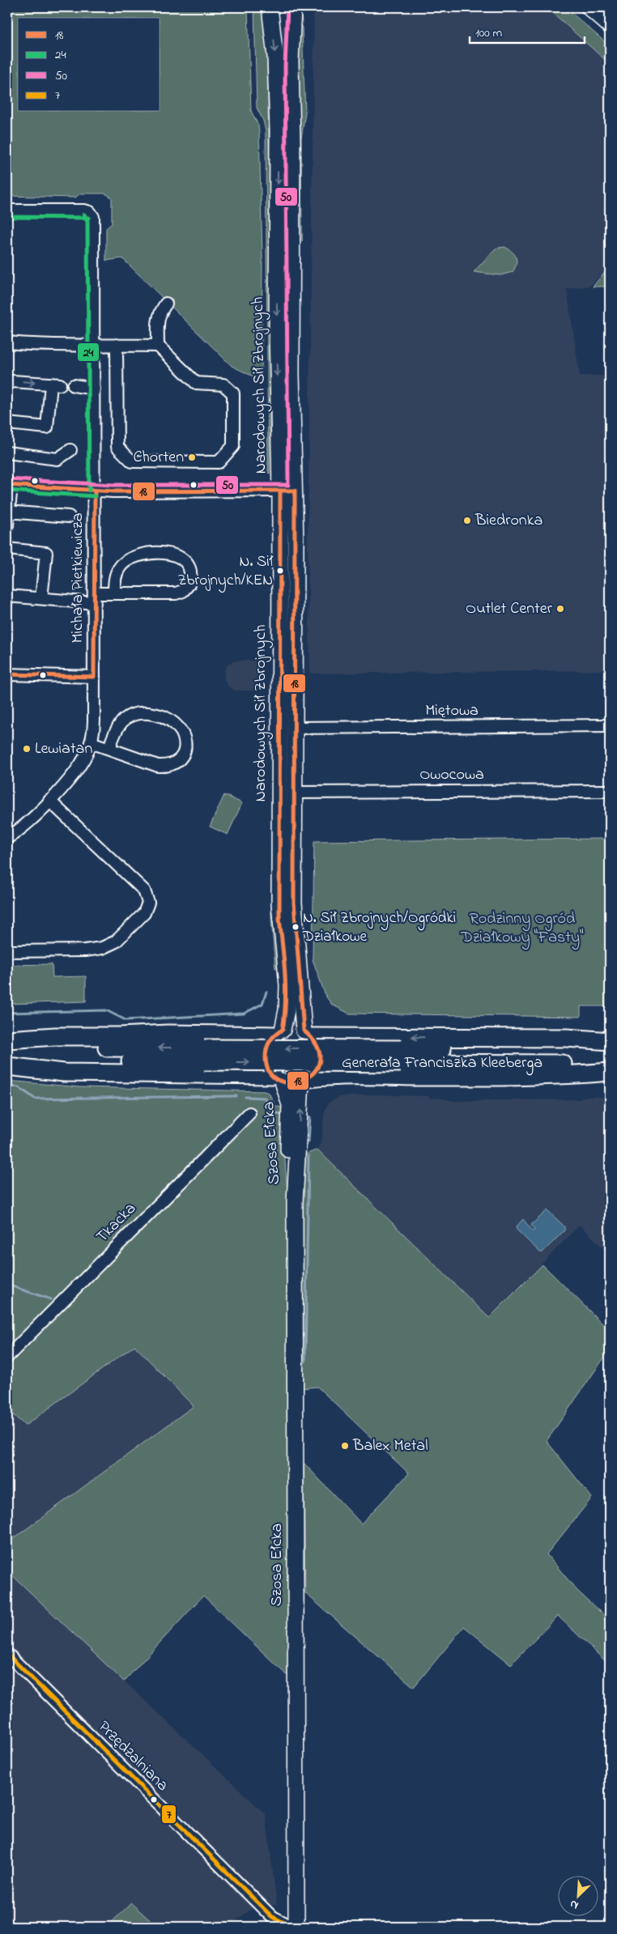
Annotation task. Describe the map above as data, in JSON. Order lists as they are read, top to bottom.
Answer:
{
  "streets": {
    "highway": ["Generała Franciszka Kleeberga"],
    "main road": ["Narodowych Sił Zbrojnych", "Szosa Ełcka"],
    "street": [
      "Michała Pietkiewicza",
      "Miętowa",
      "Owocowa",
      "Tkacka",
      "Przędzalniana"
    ]
  },
  "crossings": [
    ["Narodowych Sił Zbrojnych", "Miętowa"],
    ["Narodowych Sił Zbrojnych", "Owocowa"],
    ["Narodowych Sił Zbrojnych", "Szosa Ełcka"]
  ],
  "parks": ["Rodzinny Ogród Działkowy \"Fasty\""],
  "places": [
    "Chorten",
    "Biedronka",
    "N. Sił Zbrojnych/KEN",
    "Outlet Center",
    "Lewiatan",
    "N. Sił Zbrojnych/Ogródki Działkowe",
    "Balex Metal"
  ],
  "lines": [
    "transit line 50",
    "transit line 24",
    "transit line 18",
    "transit line 7"
  ],
  "legend": [
    "18",
    "24",
    "50",
    "7"
  ],
  "scale_bar": "100 m",
  "north": "bottom left"
}
